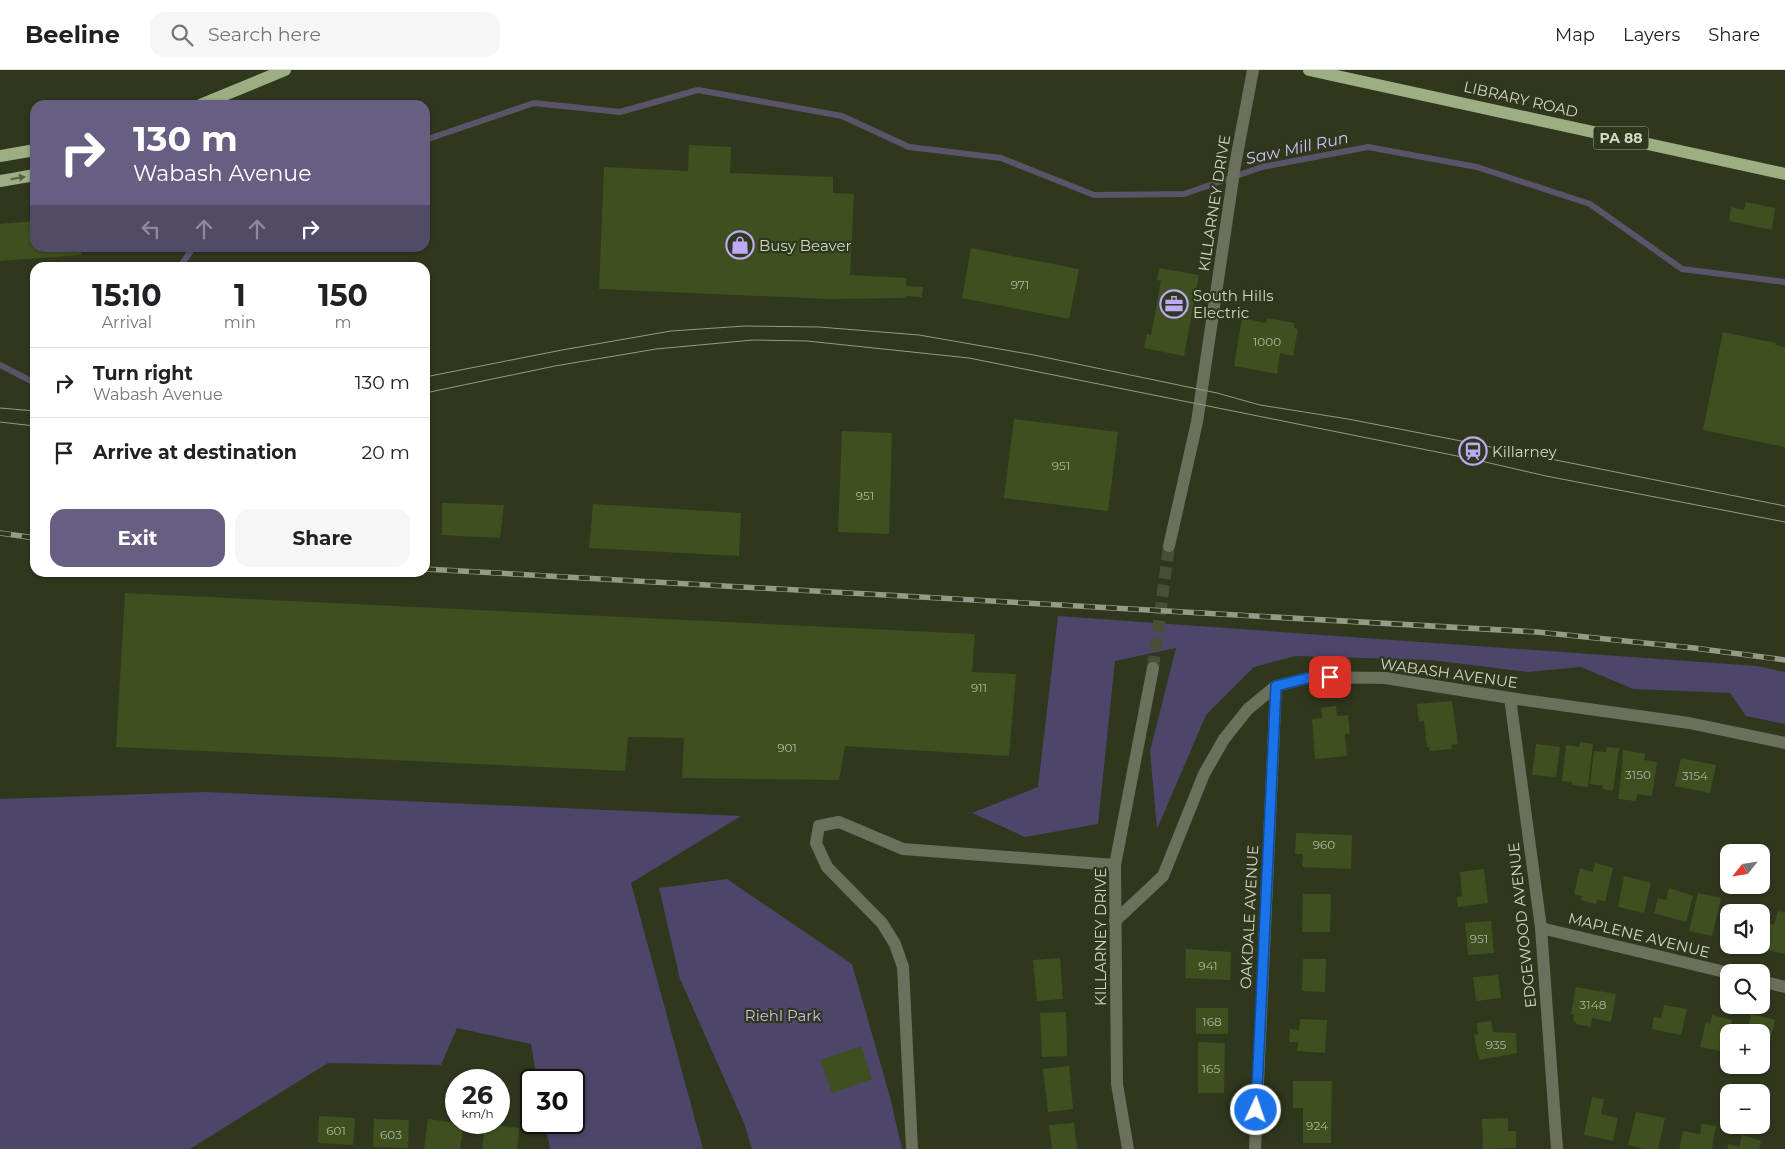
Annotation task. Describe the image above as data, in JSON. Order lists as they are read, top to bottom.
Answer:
{
  "streets": {
    "main road": ["LIBRARY ROAD", "PA 88"],
    "street": [
      "KILLARNEY DRIVE",
      "WABASH AVENUE",
      "OAKDALE AVENUE",
      "EDGEWOOD AVENUE",
      "MAPLENE AVENUE"
    ]
  },
  "crossings": [
    ["KILLARNEY DRIVE", "WABASH AVENUE"],
    ["WABASH AVENUE", "OAKDALE AVENUE"],
    ["WABASH AVENUE", "EDGEWOOD AVENUE"],
    ["EDGEWOOD AVENUE", "MAPLENE AVENUE"]
  ],
  "water": ["Saw Mill Run"],
  "parks": ["Riehl Park"],
  "places": {
    "shop": ["Busy Beaver"],
    "office": ["South Hills Electric"],
    "station": ["Killarney"]
  },
  "house_numbers": [
    "971",
    "1000",
    "951",
    "951",
    "911",
    "901",
    "3150",
    "3154",
    "960",
    "951",
    "941",
    "3148",
    "168",
    "935",
    "165",
    "924",
    "601",
    "603"
  ],
  "north": "bottom left",
  "page": {
    "header": "Beeline",
    "search": "Search here",
    "nav": ["Map", "Layers", "Share"],
    "turn": ["130 m", "Wabash Avenue"],
    "eta": [
      "15:10",
      "Arrival",
      "1",
      "min",
      "150",
      "m"
    ],
    "list": [
      {
        "name": "Turn right",
        "note": "Wabash Avenue",
        "value": "130 m"
      },
      {
        "name": "Arrive at destination",
        "value": "20 m"
      }
    ],
    "buttons": ["Exit", "Share"],
    "map_buttons": ["+", "−"],
    "speed": "26 km/h",
    "limit": "30"
  }
}
